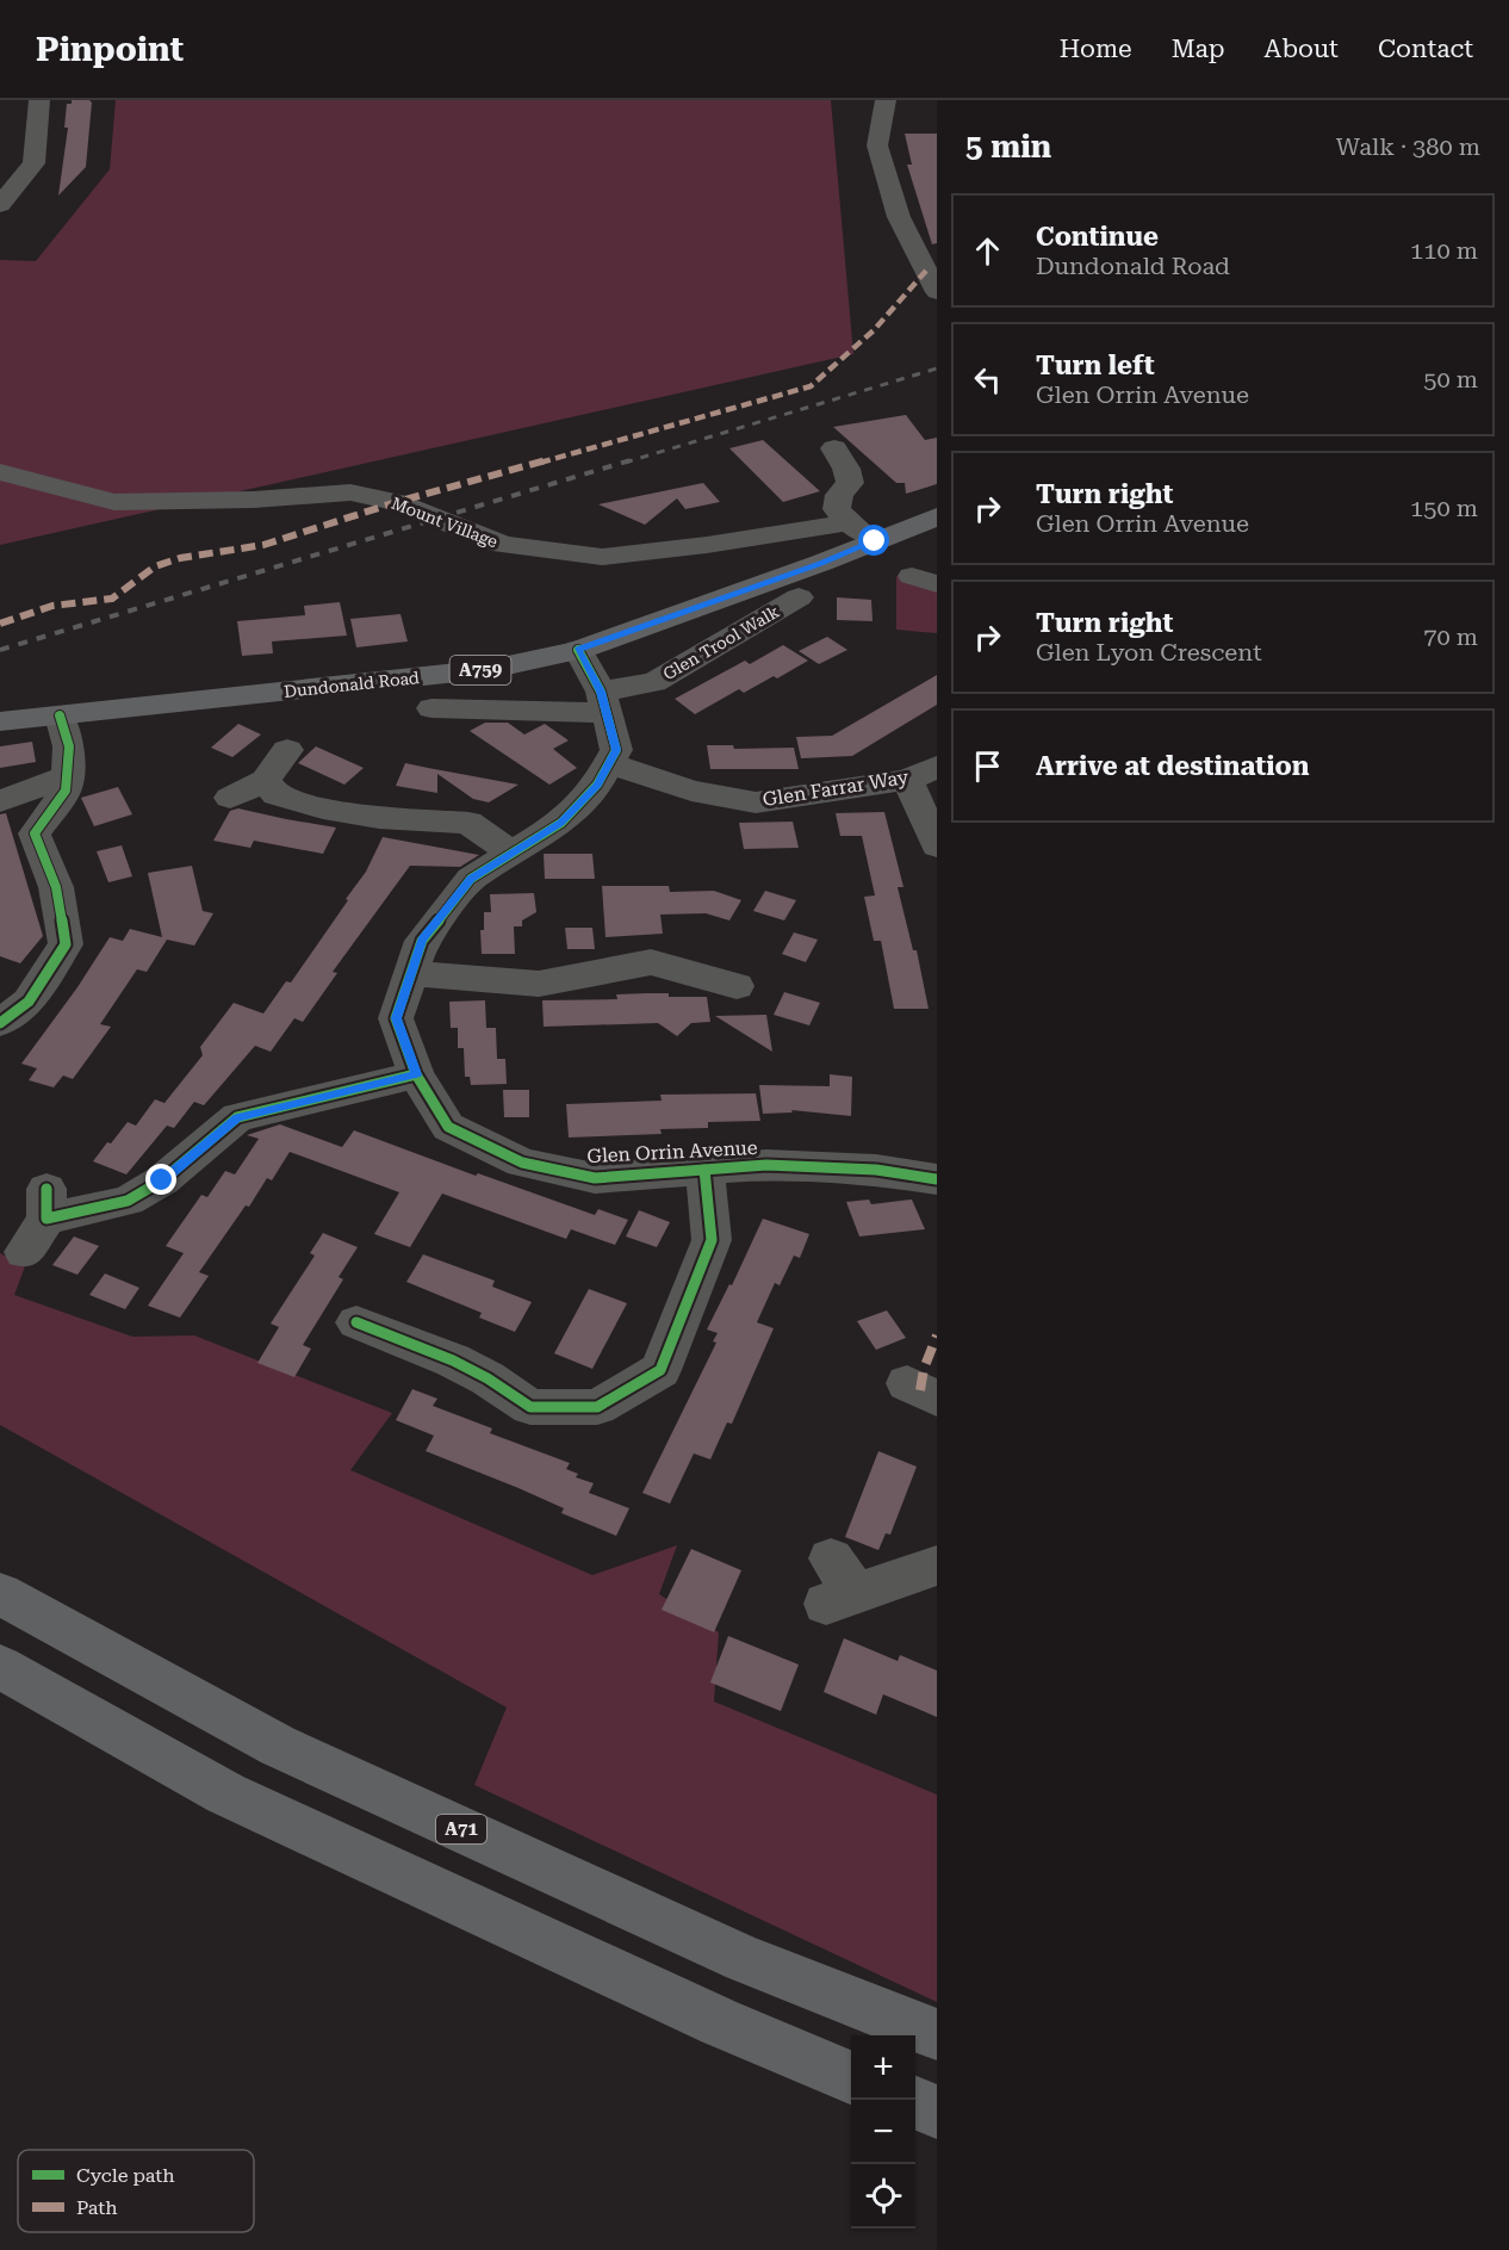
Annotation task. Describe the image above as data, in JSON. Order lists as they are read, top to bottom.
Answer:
{
  "streets": {
    "main road": ["A759", "Dundonald Road", "A71"],
    "street": [
      "Mount Village",
      "Glen Trool Walk",
      "Glen Farrar Way",
      "Glen Orrin Avenue"
    ]
  },
  "crossings": [
    ["Glen Farrar Way", "Glen Orrin Avenue"]
  ],
  "legend": ["Cycle path", "Path"],
  "page": {
    "header": "Pinpoint",
    "nav": [
      "Home",
      "Map",
      "About",
      "Contact"
    ],
    "heading": ["5 min", "Walk · 380 m"],
    "list": [
      ["Continue", "Dundonald Road", "110 m"],
      ["Turn left", "Glen Orrin Avenue", "50 m"],
      ["Turn right", "Glen Orrin Avenue", "150 m"],
      ["Turn right", "Glen Lyon Crescent", "70 m"],
      "Arrive at destination"
    ],
    "map_buttons": ["+", "−"]
  }
}
